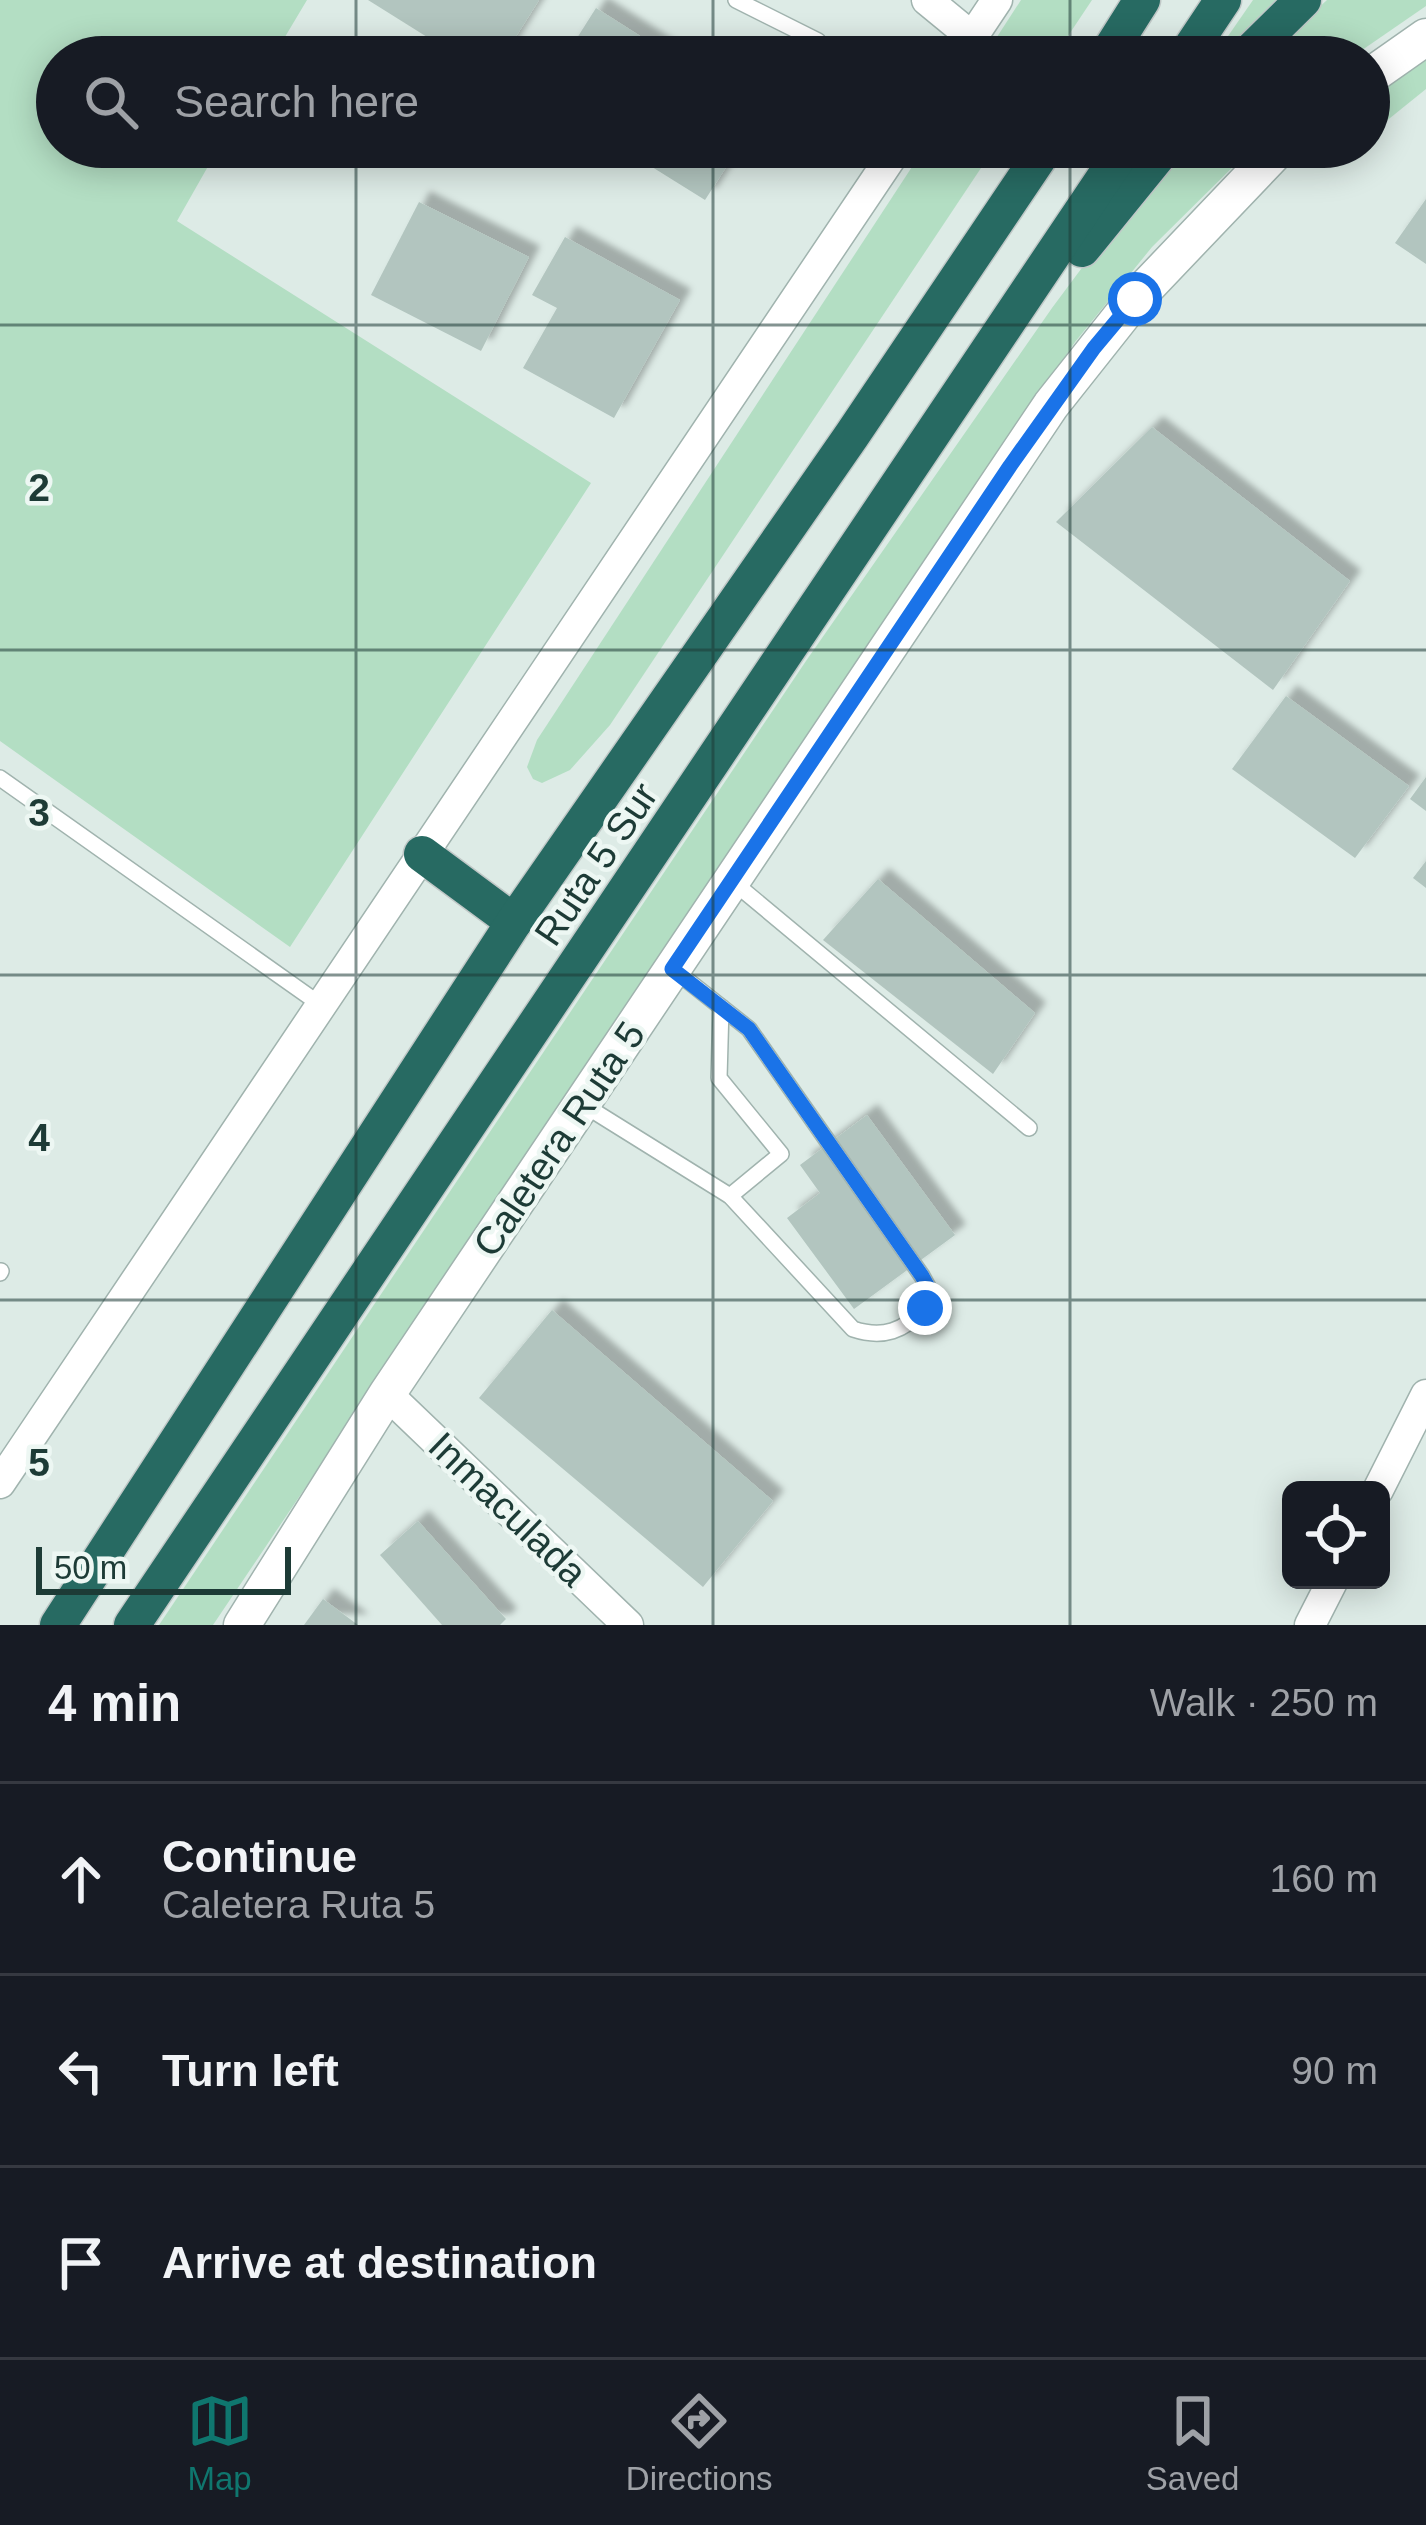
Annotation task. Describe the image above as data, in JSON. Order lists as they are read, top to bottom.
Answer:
{
  "streets": {
    "highway": ["Ruta 5 Sur"],
    "street": ["Caletera Ruta 5", "Inmaculada"]
  },
  "crossings": [
    ["Caletera Ruta 5", "Inmaculada"]
  ],
  "scale_bar": "50 m",
  "page": {
    "search": "Search here",
    "scale": "50 m",
    "heading": ["4 min", "Walk · 250 m"],
    "list": [
      ["Continue", "Caletera Ruta 5", "160 m"],
      ["Turn left", "90 m"],
      "Arrive at destination"
    ],
    "nav": ["Map", "Directions", "Saved"]
  },
  "grid": {
    "rows": [
      "2",
      "3",
      "4",
      "5"
    ]
  }
}
